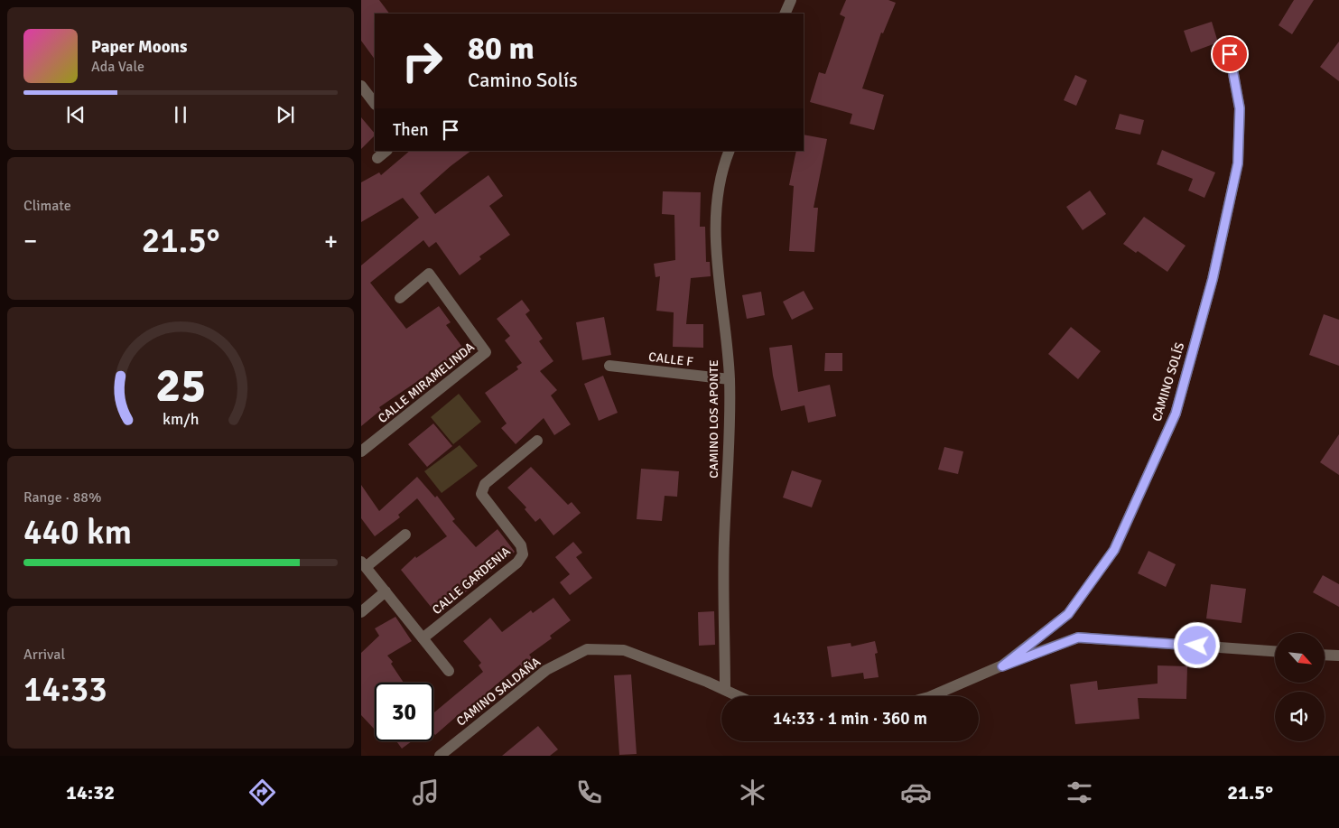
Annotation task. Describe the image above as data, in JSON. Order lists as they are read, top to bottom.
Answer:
{
  "streets": {
    "street": [
      "CALLE F",
      "CAMINO SOLÍS",
      "CALLE MIRAMELINDA",
      "CAMINO LOS APONTE",
      "CALLE GARDENIA",
      "CAMINO SALDAÑA"
    ]
  },
  "crossings": [
    ["CALLE F", "CAMINO LOS APONTE"],
    ["CAMINO LOS APONTE", "CAMINO SALDAÑA"]
  ],
  "north": "bottom right",
  "page": {
    "turn": ["80 m", "Camino Solís"],
    "song": ["Paper Moons", "Ada Vale"],
    "then": "Then",
    "tile": [
      "Climate",
      ["Range · 88%", "440 km"],
      ["Arrival", "14:33"]
    ],
    "heat": ["−", "21.5°", "+"],
    "limit": "30",
    "trip": "14:33 · 1 min · 360 m",
    "tabs": ["14:32", "21.5°"],
    "gauge": ["25", "km/h"]
  }
}
